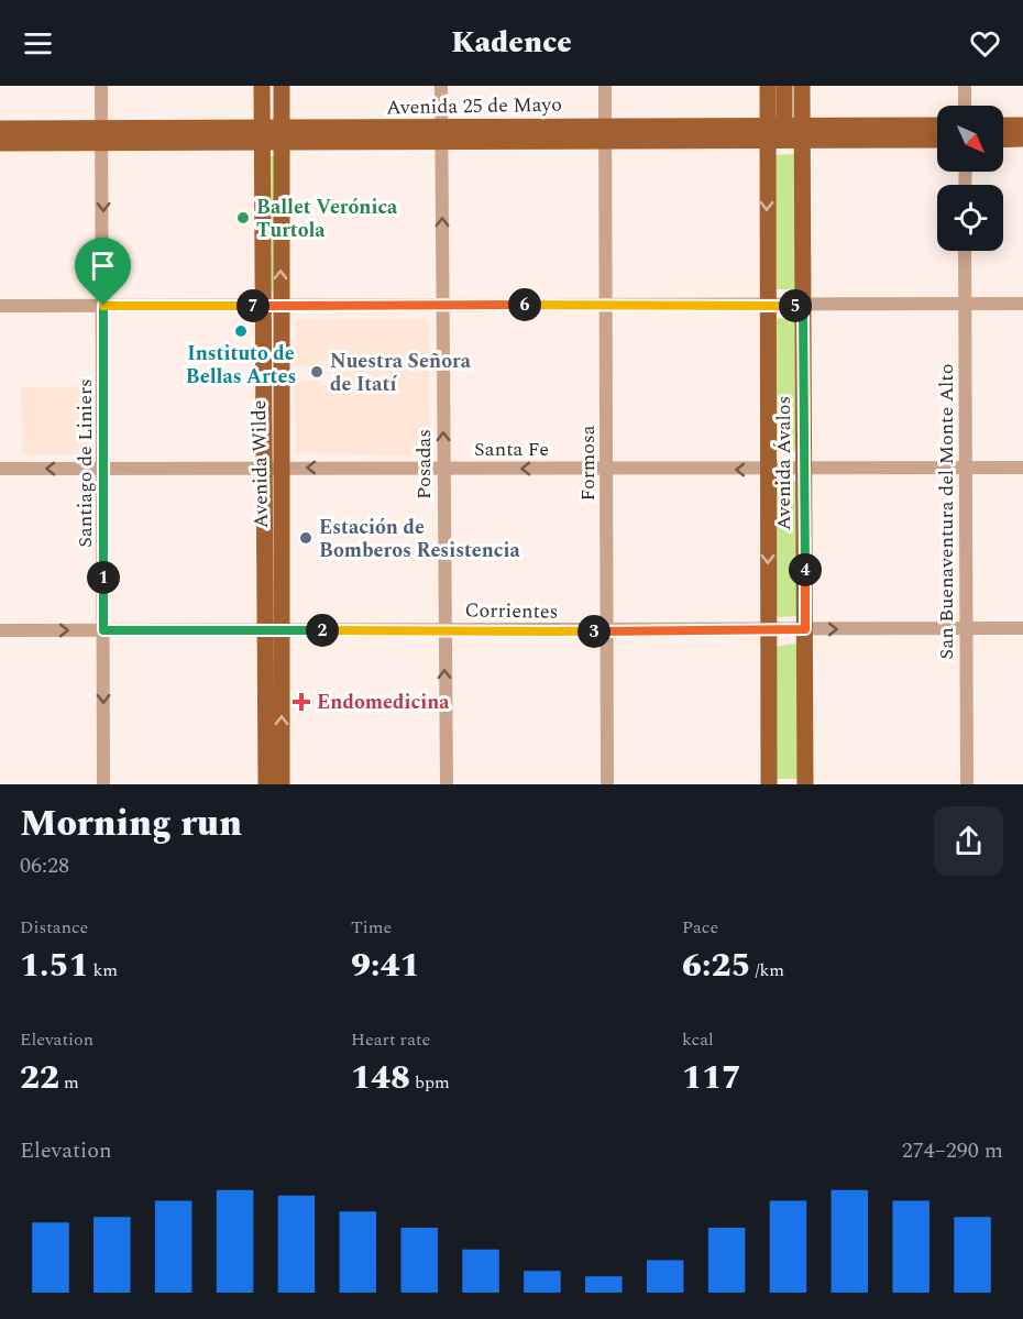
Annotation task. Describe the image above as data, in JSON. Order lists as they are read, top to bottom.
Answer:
{
  "streets": {
    "main road": ["Avenida 25 de Mayo", "Avenida Ávalos", "Avenida Wilde"],
    "street": [
      "Santa Fe",
      "Santiago de Liniers",
      "Formosa",
      "Posadas",
      "San Buenaventura del Monte Alto",
      "Corrientes"
    ]
  },
  "crossings": [
    ["Avenida 25 de Mayo", "Santiago de Liniers"],
    ["Avenida 25 de Mayo", "Formosa"],
    ["Avenida 25 de Mayo", "Avenida Ávalos"],
    ["Avenida 25 de Mayo", "Avenida Wilde"],
    ["Avenida 25 de Mayo", "Posadas"],
    ["Santa Fe", "Santiago de Liniers"],
    ["Santa Fe", "Formosa"],
    ["Santa Fe", "Avenida Ávalos"],
    ["Santa Fe", "Avenida Wilde"],
    ["Santa Fe", "Posadas"],
    ["Santa Fe", "San Buenaventura del Monte Alto"],
    ["Santiago de Liniers", "Corrientes"],
    ["Formosa", "Corrientes"],
    ["Avenida Ávalos", "Corrientes"],
    ["Avenida Wilde", "Corrientes"],
    ["Posadas", "Corrientes"],
    ["San Buenaventura del Monte Alto", "Corrientes"]
  ],
  "one_way": ["Santa Fe", "Santiago de Liniers", "Posadas"],
  "places": {
    "other": [
      "Ballet Verónica Turtola",
      "Instituto de Bellas Artes",
      "Nuestra Señora de Itatí",
      "Estación de Bomberos Resistencia"
    ],
    "health": ["Endomedicina"]
  },
  "north": "bottom right",
  "page": {
    "header": "Kadence",
    "pins": [
      "6",
      "5",
      "7",
      "4",
      "1",
      "2",
      "3"
    ],
    "heading": ["Morning run", "06:28"],
    "stats": [
      ["Distance", "1.51 km"],
      ["Time", "9:41"],
      ["Pace", "6:25 /km"],
      ["Elevation", "22 m"],
      ["Heart rate", "148 bpm"],
      ["kcal", "117"]
    ],
    "chart": ["Elevation", "274–290 m"]
  }
}
